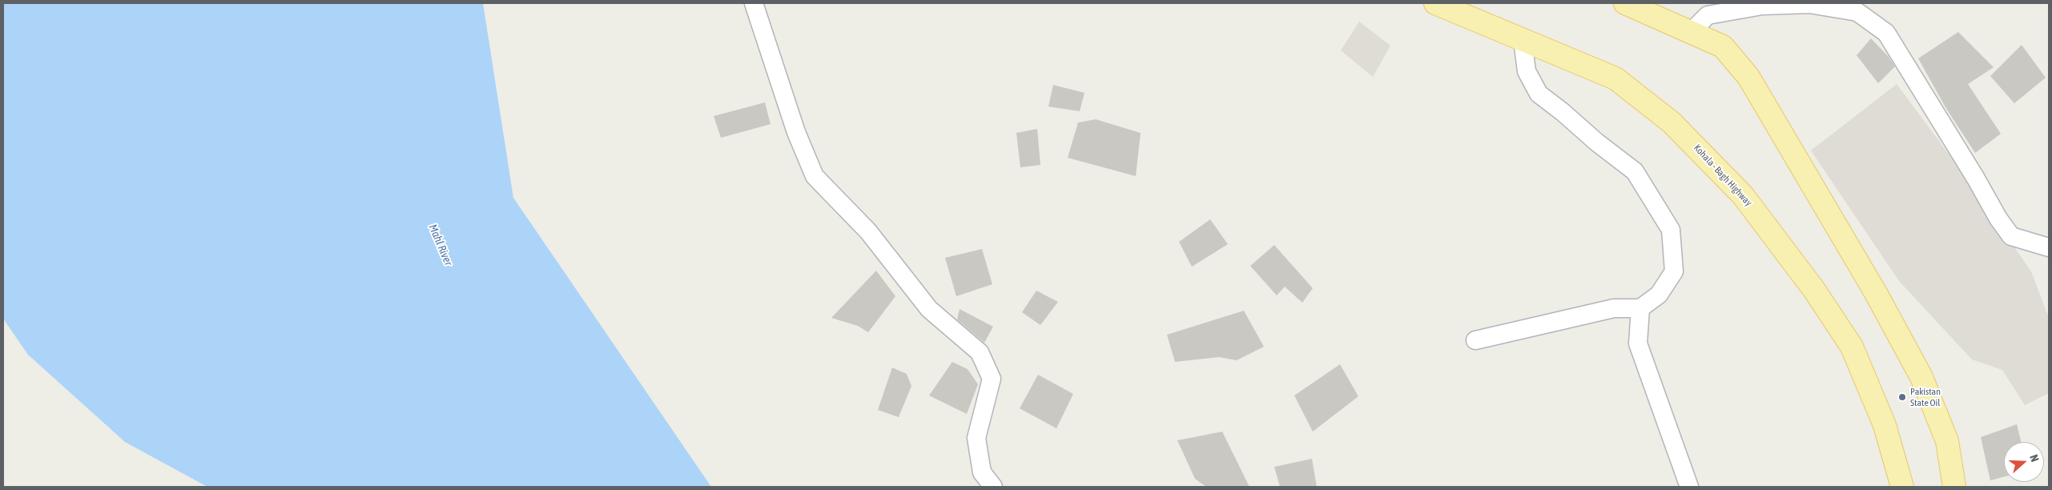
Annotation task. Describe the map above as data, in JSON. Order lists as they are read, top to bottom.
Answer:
{
  "streets": {
    "main road": ["Kohala - Bagh Highway"]
  },
  "water": ["Mahl River"],
  "places": ["Pakistan State Oil"],
  "north": "right"
}
